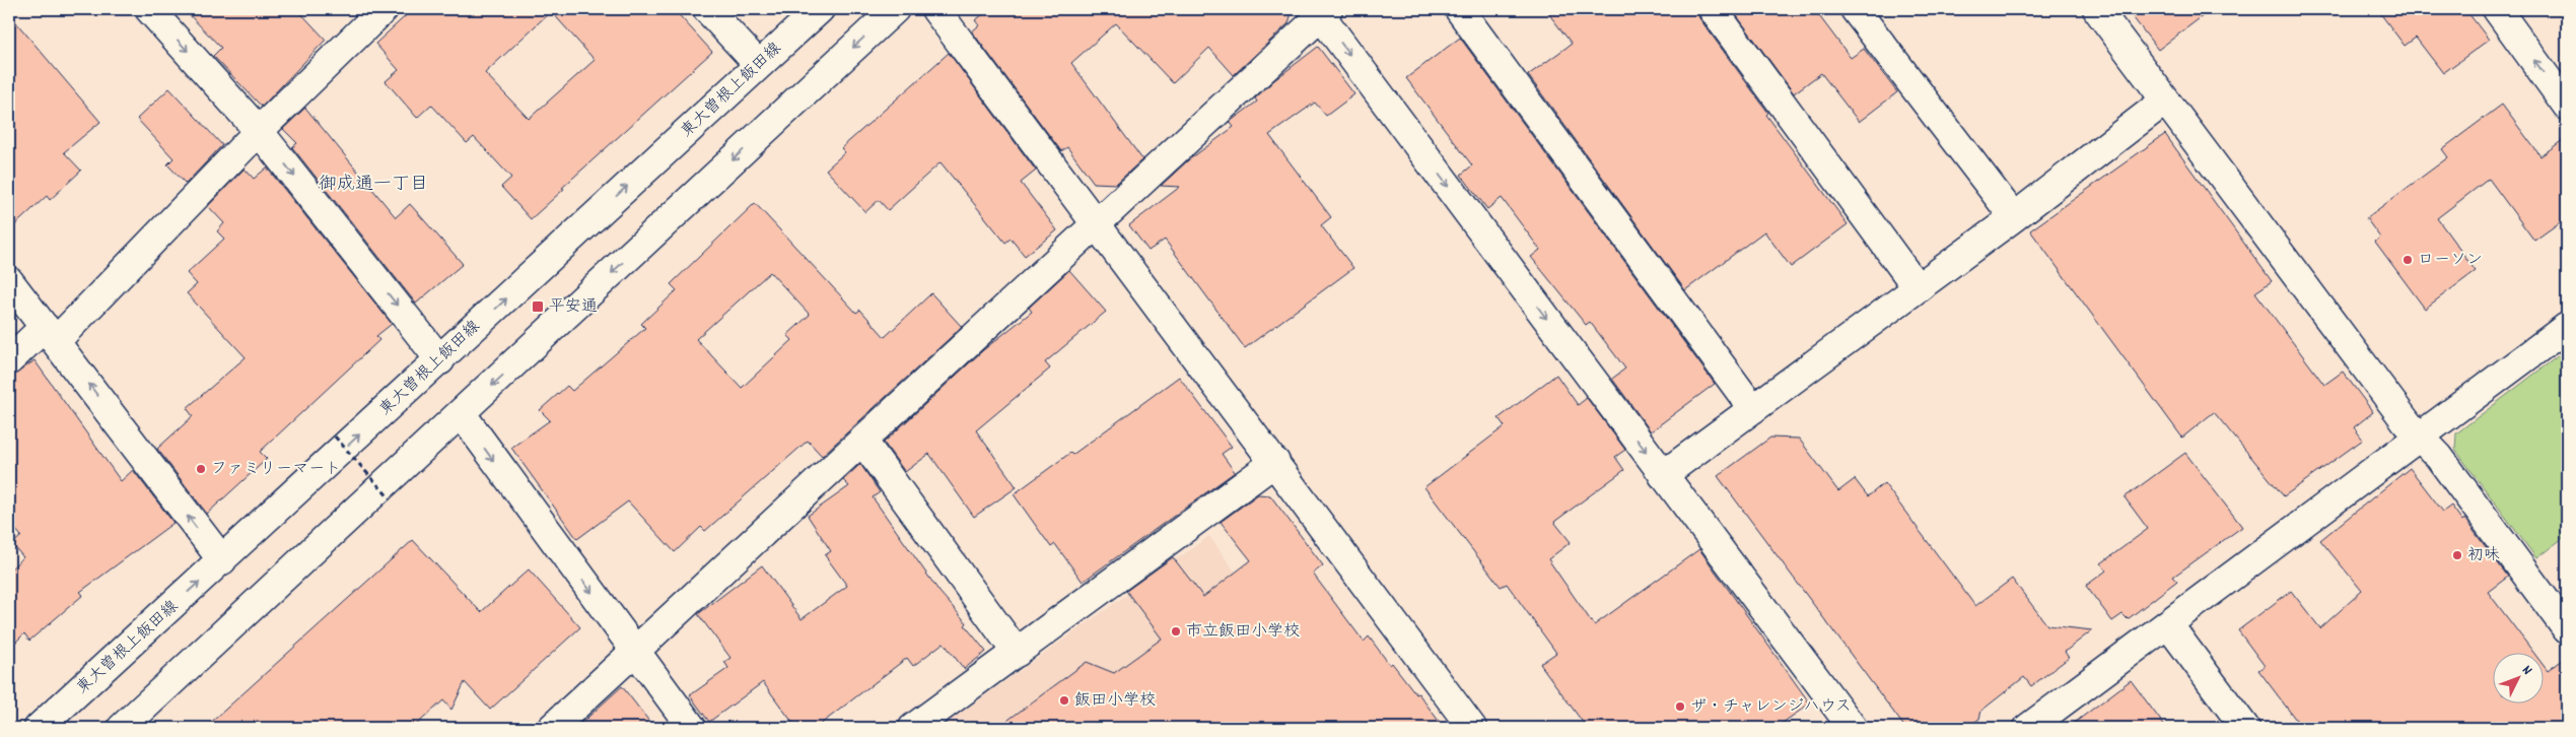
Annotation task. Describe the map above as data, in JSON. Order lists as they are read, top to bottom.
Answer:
{
  "streets": {
    "street": ["東大曽根上飯田線"]
  },
  "districts": ["御成通一丁目"],
  "places": {
    "other": [
      "ローソン",
      "ファミリーマート",
      "初味",
      "市立飯田小学校",
      "飯田小学校",
      "ザ・チャレンジハウス"
    ],
    "transit": ["平安通"]
  },
  "north": "top right"
}
